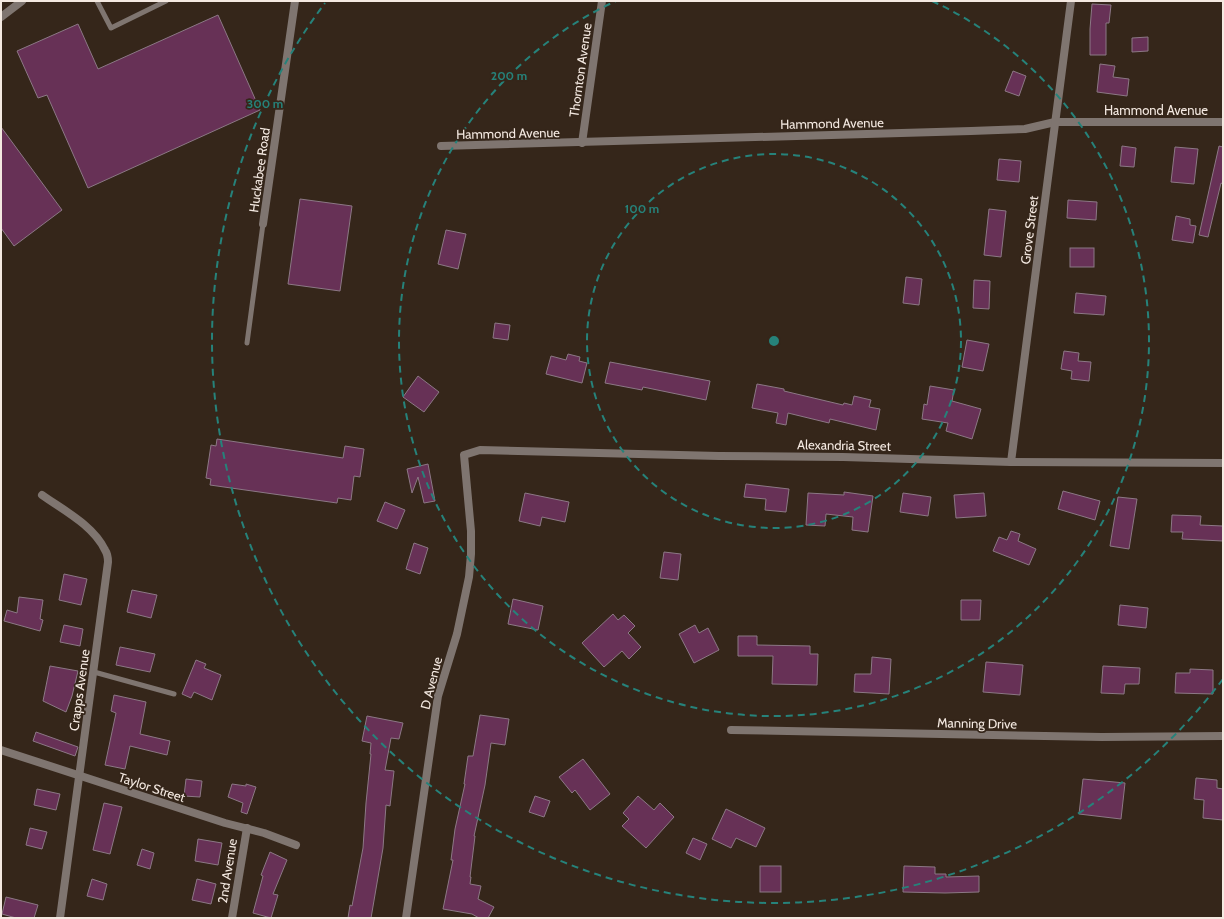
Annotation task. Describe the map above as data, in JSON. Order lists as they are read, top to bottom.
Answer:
{
  "streets": {
    "street": [
      "Thornton Avenue",
      "Hammond Avenue",
      "Huckabee Road",
      "Grove Street",
      "Alexandria Street",
      "D Avenue",
      "Crapps Avenue",
      "Manning Drive",
      "Taylor Street",
      "2nd Avenue"
    ]
  },
  "crossings": [
    ["Thornton Avenue", "Hammond Avenue"],
    ["Hammond Avenue", "Grove Street"],
    ["Grove Street", "Alexandria Street"],
    ["Alexandria Street", "D Avenue"],
    ["Crapps Avenue", "Taylor Street"],
    ["Taylor Street", "2nd Avenue"]
  ],
  "rings": ["200 m", "300 m", "100 m"]
}
